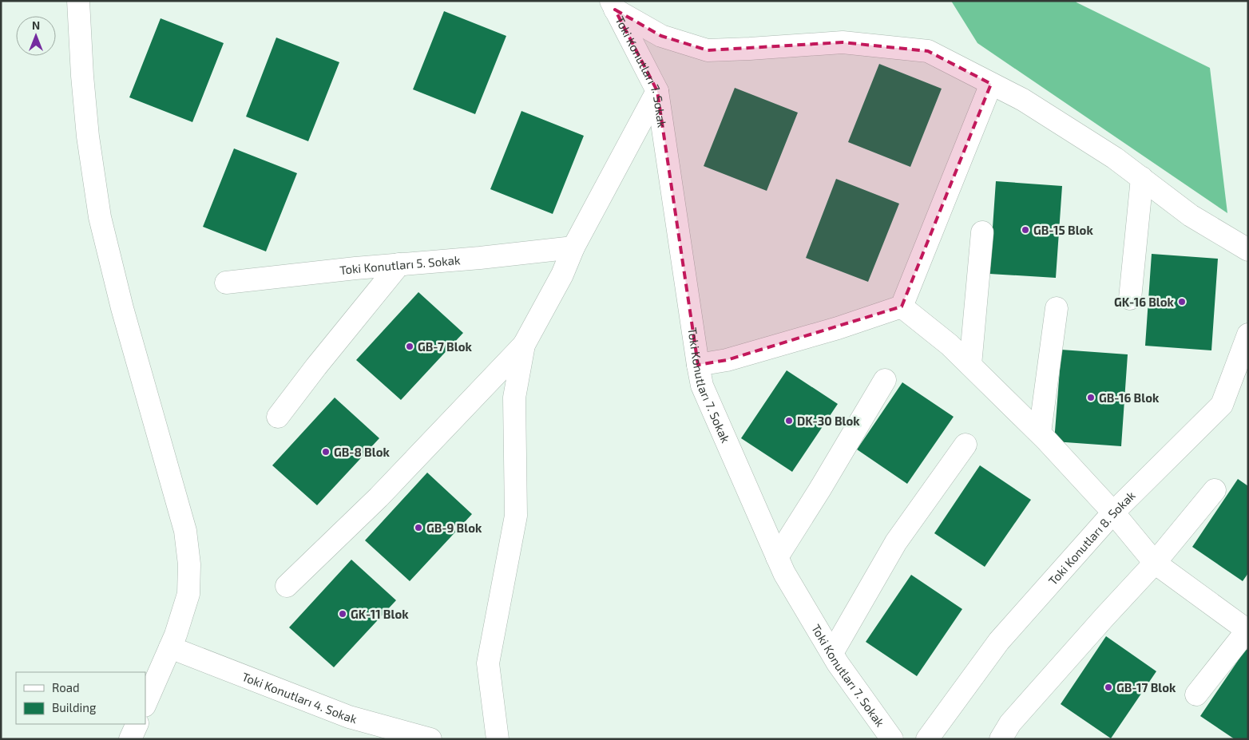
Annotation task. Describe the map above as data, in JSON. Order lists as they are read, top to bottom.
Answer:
{
  "streets": {
    "street": [
      "Toki Konutları 7. Sokak",
      "Toki Konutları 5. Sokak",
      "Toki Konutları 8. Sokak",
      "Toki Konutları 4. Sokak"
    ]
  },
  "places": [
    "GB-15 Blok",
    "GK-16 Blok",
    "GB-7 Blok",
    "GB-16 Blok",
    "DK-30 Blok",
    "GB-8 Blok",
    "GB-9 Blok",
    "GK-11 Blok",
    "GB-17 Blok"
  ],
  "legend": ["Road", "Building"],
  "north": "top"
}
